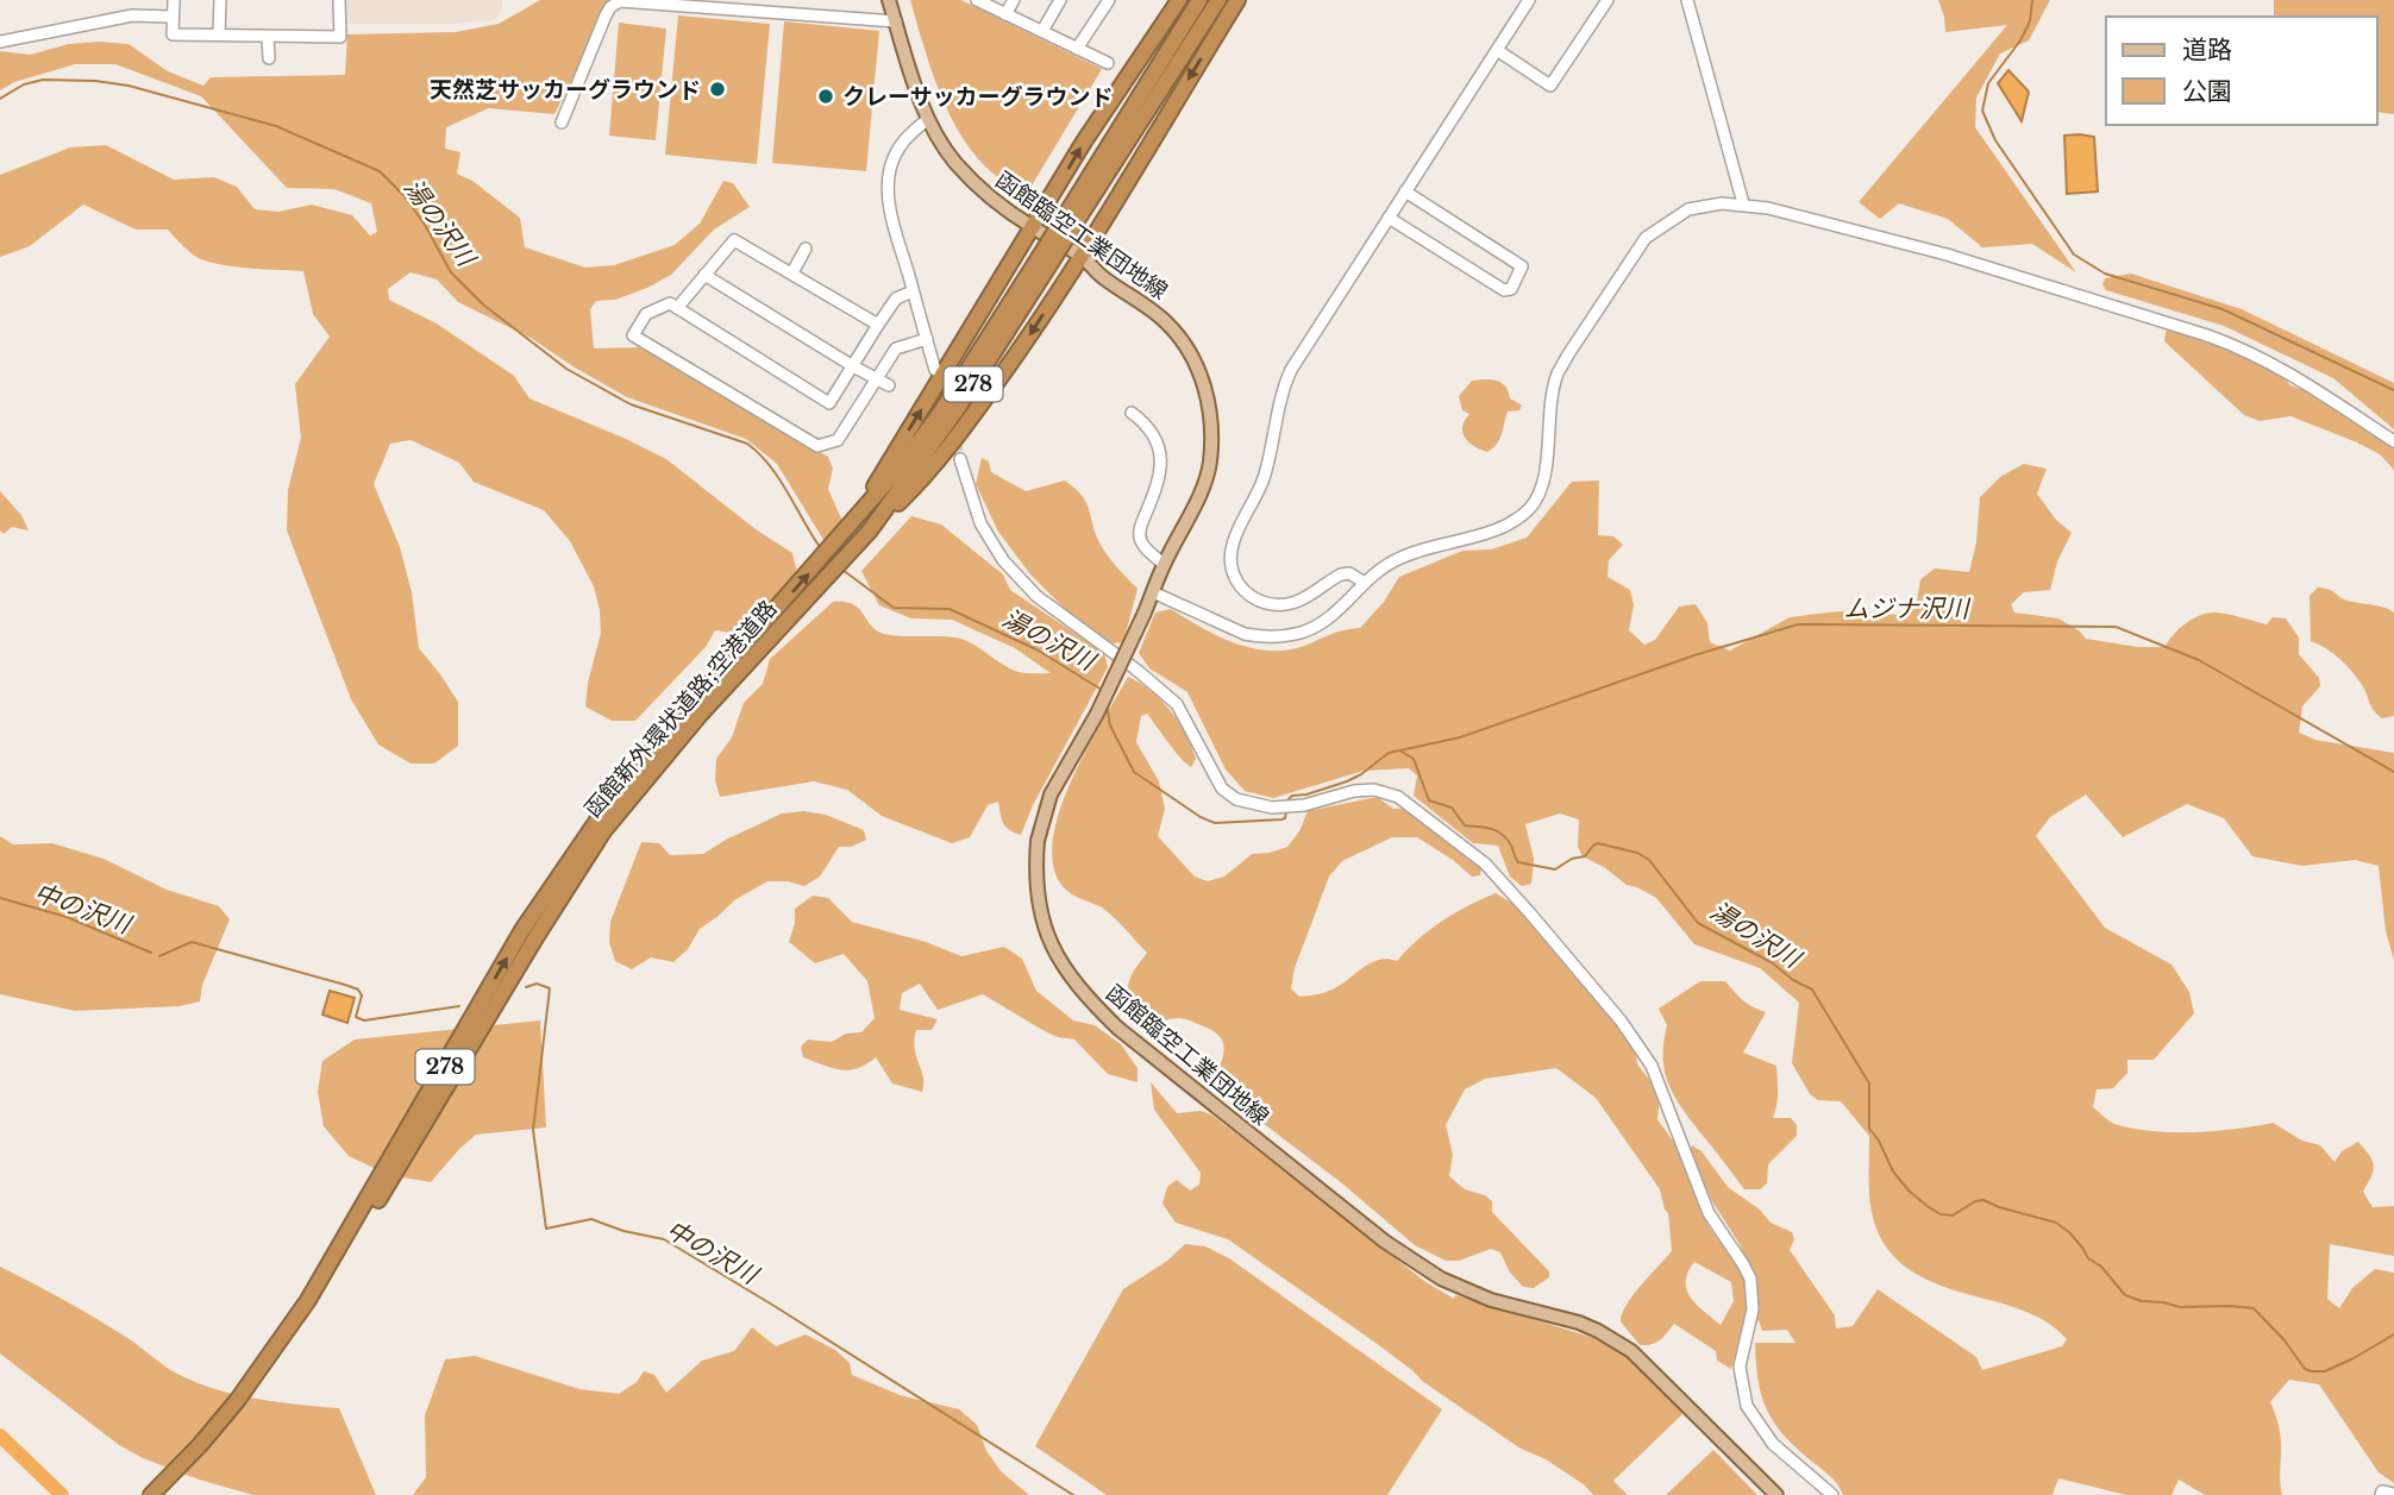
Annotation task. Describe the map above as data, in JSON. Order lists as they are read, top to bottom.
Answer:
{
  "streets": {
    "highway": ["278", "函館新外環状道路;空港道路"],
    "main road": ["函館臨空工業団地線"]
  },
  "crossings": [
    ["278", "函館新外環状道路;空港道路"]
  ],
  "water": ["湯の沢川", "ムジナ沢川", "中の沢川"],
  "places": ["天然芝サッカーグラウンド", "クレーサッカーグラウンド"],
  "legend": ["道路", "公園"]
}
